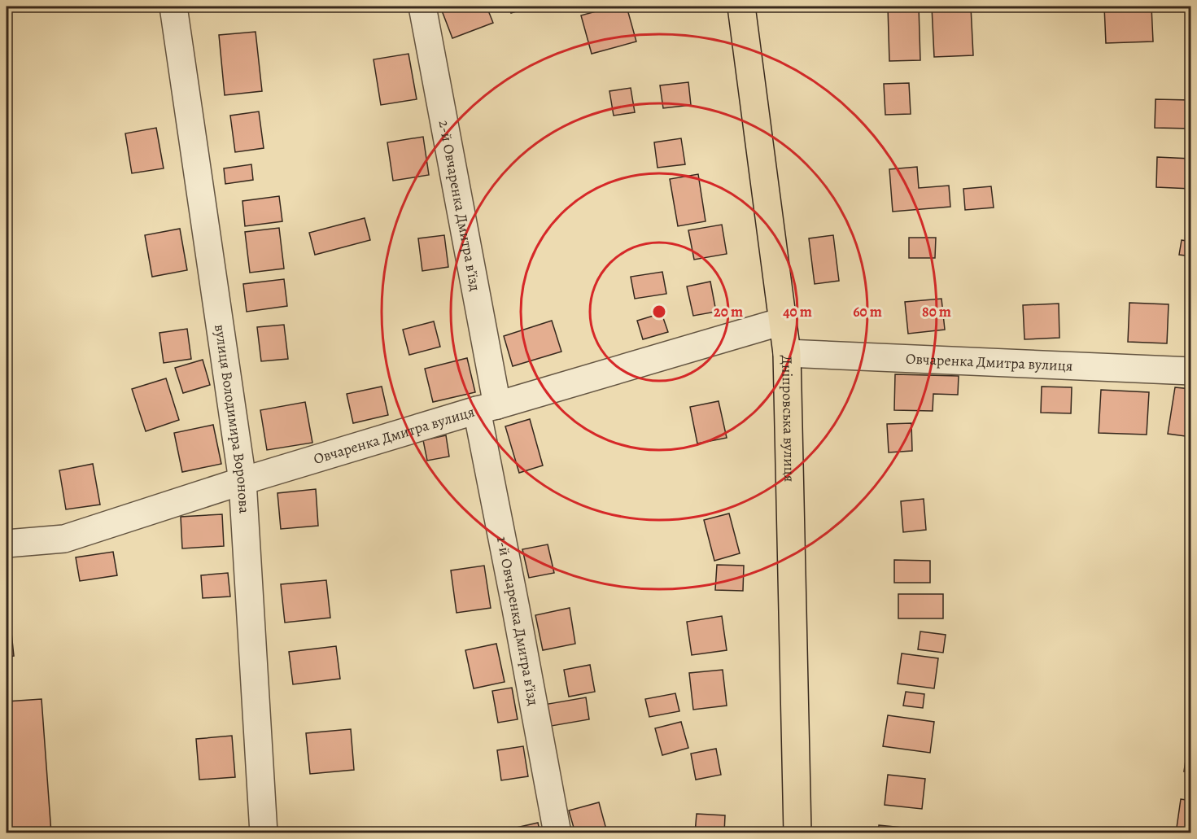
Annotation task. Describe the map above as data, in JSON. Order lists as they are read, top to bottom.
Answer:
{
  "streets": {
    "highway": ["Дніпровська вулиця"],
    "street": [
      "2-й Овчаренка Дмитра в’їзд",
      "Овчаренка Дмитра вулиця",
      "вулиця Володимира Воронова",
      "1-й Овчаренка Дмитра в’їзд"
    ]
  },
  "crossings": [
    ["2-й Овчаренка Дмитра в’їзд", "Овчаренка Дмитра вулиця"],
    ["2-й Овчаренка Дмитра в’їзд", "1-й Овчаренка Дмитра в’їзд"],
    ["Овчаренка Дмитра вулиця", "вулиця Володимира Воронова"],
    ["Овчаренка Дмитра вулиця", "Дніпровська вулиця"],
    ["Овчаренка Дмитра вулиця", "1-й Овчаренка Дмитра в’їзд"]
  ],
  "rings": [
    "20 m",
    "40 m",
    "60 m",
    "80 m"
  ]
}
